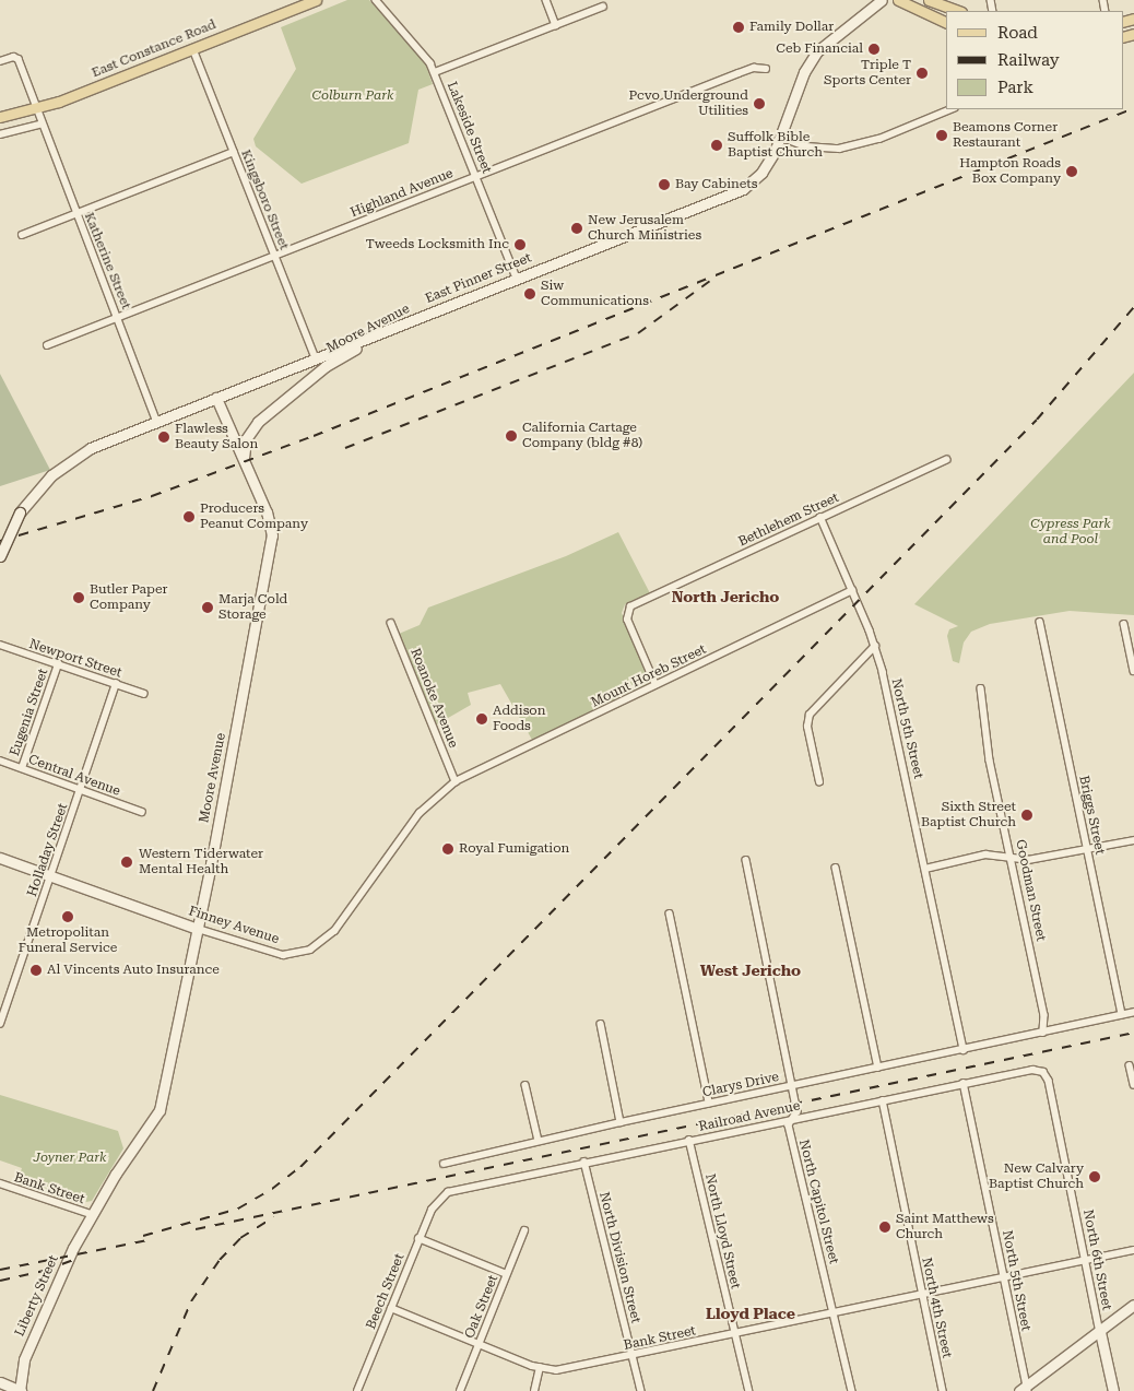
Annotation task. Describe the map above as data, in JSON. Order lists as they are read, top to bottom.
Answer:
{
  "streets": {
    "main road": ["East Constance Road"],
    "street": [
      "Lakeside Street",
      "Highland Avenue",
      "Kingsboro Street",
      "Katherine Street",
      "East Pinner Street",
      "Moore Avenue",
      "Bethlehem Street",
      "Newport Street",
      "Mount Horeb Street",
      "Roanoke Avenue",
      "Eugenia Street",
      "North 5th Street",
      "Central Avenue",
      "Briggs Street",
      "Holladay Street",
      "Goodman Street",
      "Finney Avenue",
      "Clarys Drive",
      "Railroad Avenue",
      "Bank Street",
      "North Capitol Street",
      "North Lloyd Street",
      "North Division Street",
      "North 6th Street",
      "Beech Street",
      "Liberty Street",
      "Oak Street",
      "North 4th Street"
    ]
  },
  "crossings": [
    ["East Constance Road", "Kingsboro Street"],
    ["East Constance Road", "Katherine Street"],
    ["Lakeside Street", "Highland Avenue"],
    ["Lakeside Street", "East Pinner Street"],
    ["Highland Avenue", "Kingsboro Street"],
    ["Highland Avenue", "Katherine Street"],
    ["Kingsboro Street", "East Pinner Street"],
    ["Katherine Street", "East Pinner Street"],
    ["East Pinner Street", "Moore Avenue"],
    ["Moore Avenue", "Finney Avenue"],
    ["Moore Avenue", "Bank Street"],
    ["Moore Avenue", "Liberty Street"],
    ["Bethlehem Street", "Mount Horeb Street"],
    ["Bethlehem Street", "North 5th Street"],
    ["Newport Street", "Eugenia Street"],
    ["Newport Street", "Holladay Street"],
    ["Mount Horeb Street", "Roanoke Avenue"],
    ["Mount Horeb Street", "North 5th Street"],
    ["Mount Horeb Street", "Finney Avenue"],
    ["Roanoke Avenue", "Finney Avenue"],
    ["Eugenia Street", "Central Avenue"],
    ["North 5th Street", "Clarys Drive"],
    ["North 5th Street", "Railroad Avenue"],
    ["North 5th Street", "Bank Street"],
    ["Central Avenue", "Holladay Street"],
    ["Briggs Street", "Clarys Drive"],
    ["Holladay Street", "Finney Avenue"],
    ["Goodman Street", "Clarys Drive"],
    ["Clarys Drive", "North Capitol Street"],
    ["Railroad Avenue", "North Capitol Street"],
    ["Railroad Avenue", "North Lloyd Street"],
    ["Railroad Avenue", "North Division Street"],
    ["Railroad Avenue", "North 6th Street"],
    ["Railroad Avenue", "Beech Street"],
    ["Railroad Avenue", "North 4th Street"],
    ["Bank Street", "North Capitol Street"],
    ["Bank Street", "North Lloyd Street"],
    ["Bank Street", "North Division Street"],
    ["Bank Street", "North 6th Street"],
    ["Bank Street", "Beech Street"],
    ["Bank Street", "Liberty Street"],
    ["Bank Street", "Oak Street"],
    ["Bank Street", "North 4th Street"]
  ],
  "districts": ["North Jericho", "West Jericho", "Lloyd Place"],
  "parks": ["Colburn Park", "Cypress Park and Pool", "Joyner Park"],
  "places": [
    "Family Dollar",
    "Ceb Financial",
    "Triple T Sports Center",
    "Pcvo Underground Utilities",
    "Beamons Corner Restaurant",
    "Suffolk Bible Baptist Church",
    "Hampton Roads Box Company",
    "Bay Cabinets",
    "New Jerusalem Church Ministries",
    "Tweeds Locksmith Inc",
    "Siw Communications",
    "California Cartage Company (bldg #8)",
    "Flawless Beauty Salon",
    "Producers Peanut Company",
    "Butler Paper Company",
    "Marja Cold Storage",
    "Addison Foods",
    "Sixth Street Baptist Church",
    "Royal Fumigation",
    "Western Tiderwater Mental Health",
    "Metropolitan Funeral Service",
    "Al Vincents Auto Insurance",
    "New Calvary Baptist Church",
    "Saint Matthews Church"
  ],
  "legend": ["Road", "Railway", "Park"]
}
